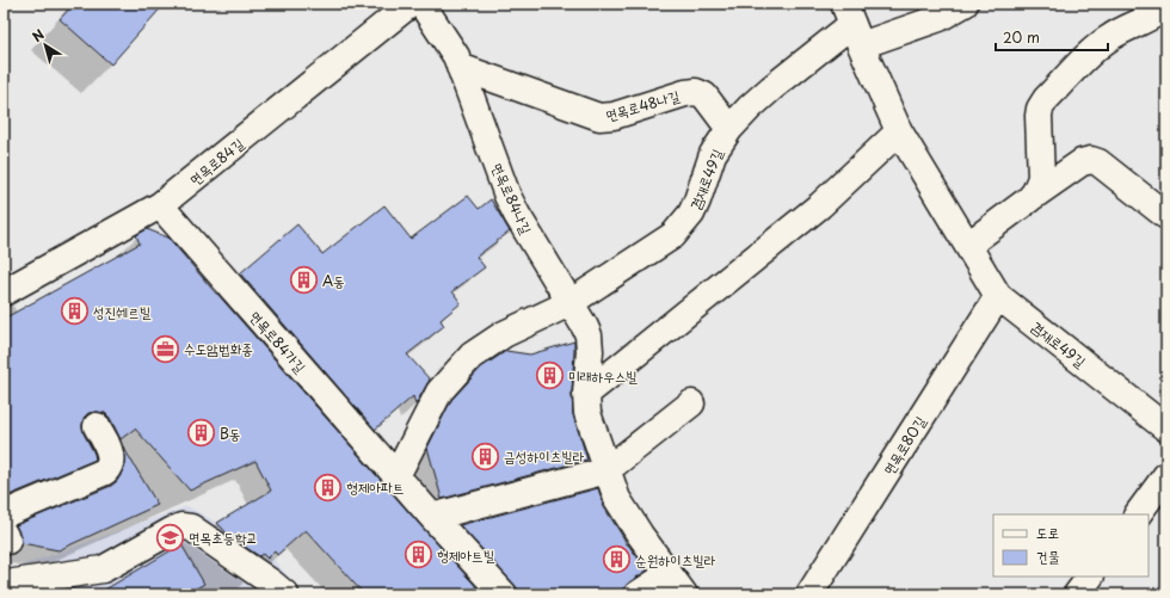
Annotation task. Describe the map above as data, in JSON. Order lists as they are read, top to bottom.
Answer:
{
  "streets": {
    "street": [
      "면목로48나길",
      "면목로84길",
      "겸재로49길",
      "면목로84나길",
      "면목로84가길",
      "면목로80길"
    ]
  },
  "crossings": [
    ["면목로48나길", "겸재로49길"],
    ["면목로48나길", "면목로84나길"],
    ["면목로84길", "면목로84가길"],
    ["겸재로49길", "면목로84나길"],
    ["겸재로49길", "면목로80길"]
  ],
  "places": {
    "building": [
      "A동",
      "성진쉐르빌",
      "미래하우스빌",
      "B동",
      "금성하이츠빌라",
      "형제아파트",
      "형제아트빌",
      "순원하이츠빌라"
    ],
    "office": ["수도암법화종"],
    "school or university": ["면목초등학교"]
  },
  "legend": ["도로", "건물"],
  "scale_bar": "20 m",
  "north": "top left"
}
